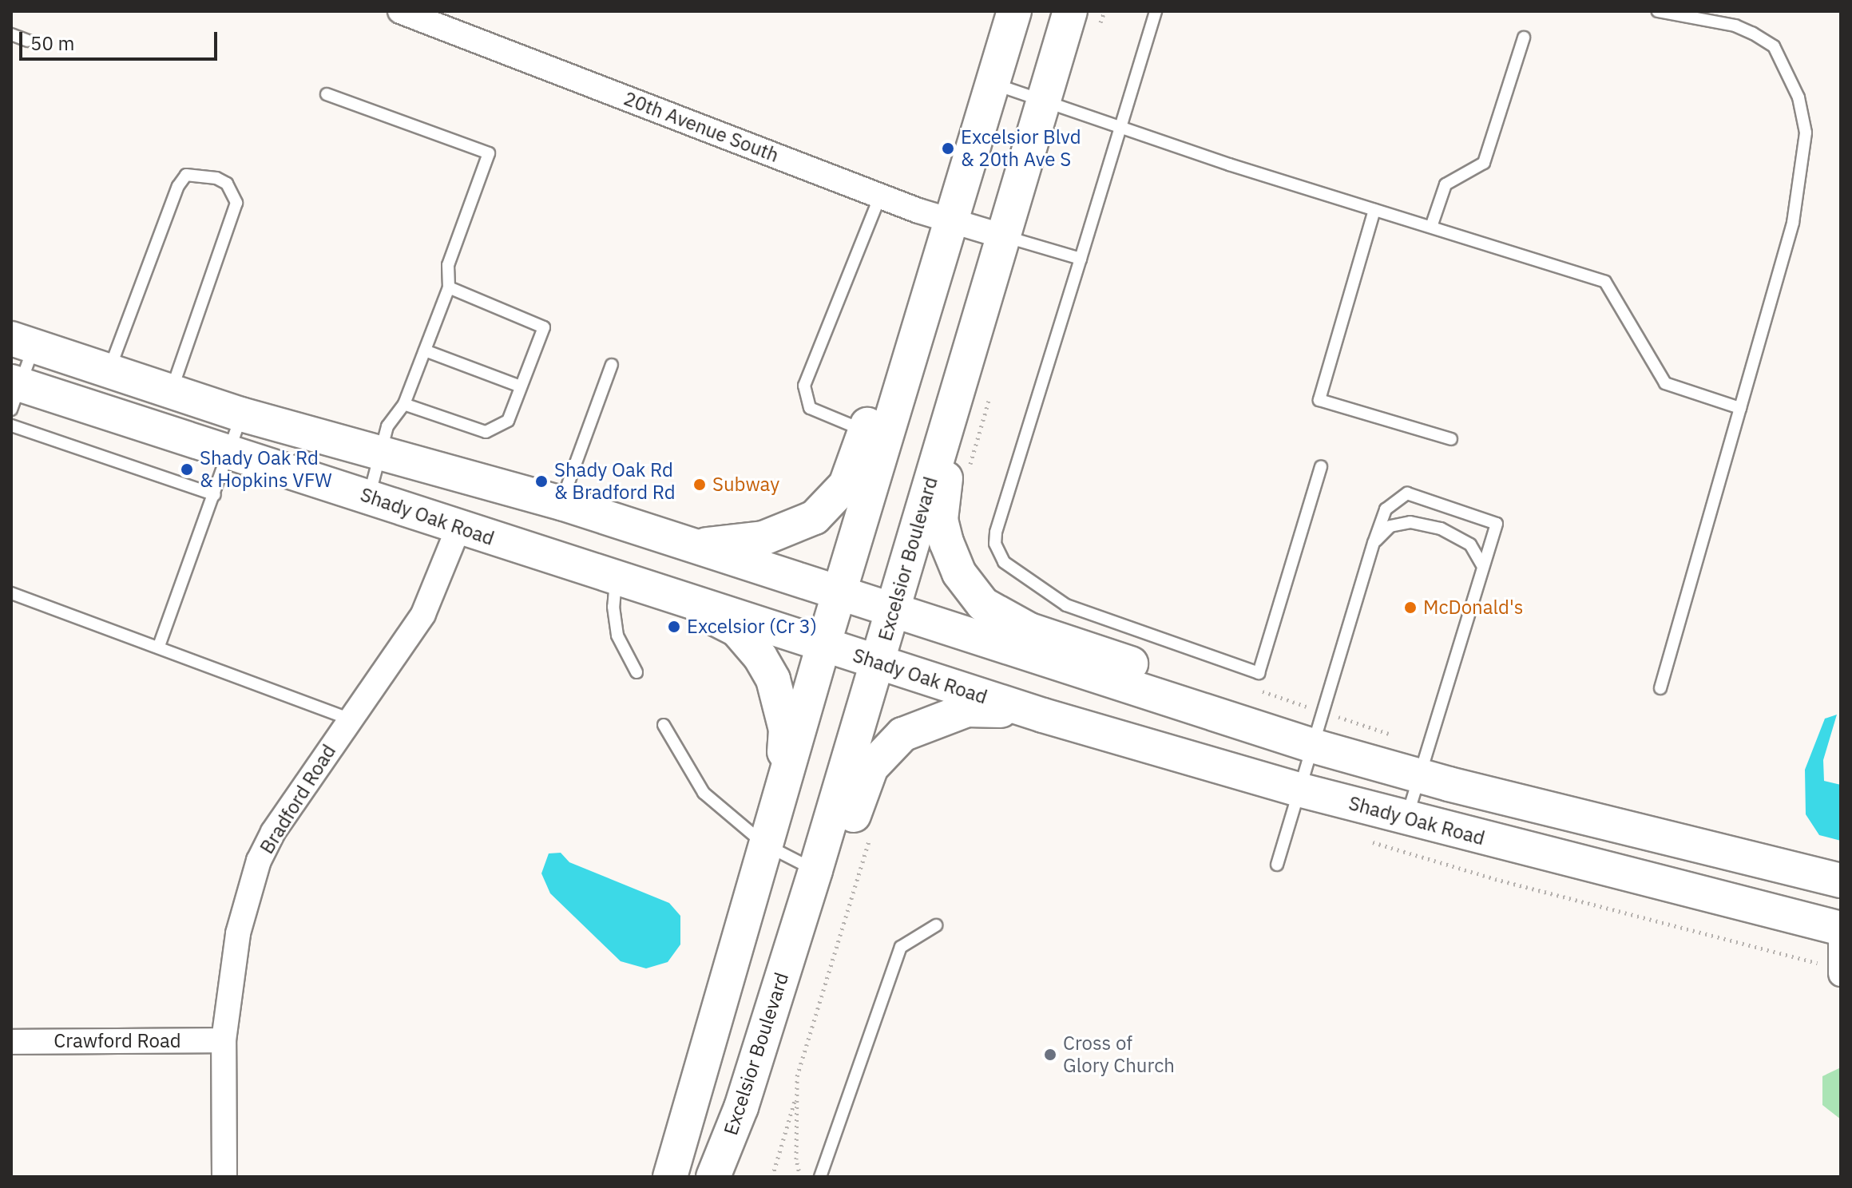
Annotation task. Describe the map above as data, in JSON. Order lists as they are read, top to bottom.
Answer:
{
  "streets": {
    "main road": ["Shady Oak Road", "Excelsior Boulevard"],
    "street": ["20th Avenue South", "Bradford Road", "Crawford Road"]
  },
  "crossings": [
    ["20th Avenue South", "Excelsior Boulevard"],
    ["Shady Oak Road", "Excelsior Boulevard"],
    ["Shady Oak Road", "Bradford Road"],
    ["Bradford Road", "Crawford Road"]
  ],
  "places": [
    "Excelsior Blvd & 20th Ave S",
    "Shady Oak Rd & Hopkins VFW",
    "Shady Oak Rd & Bradford Rd",
    "Subway",
    "McDonald's",
    "Excelsior (Cr 3)",
    "Cross of Glory Church"
  ],
  "scale_bar": "50 m"
}
